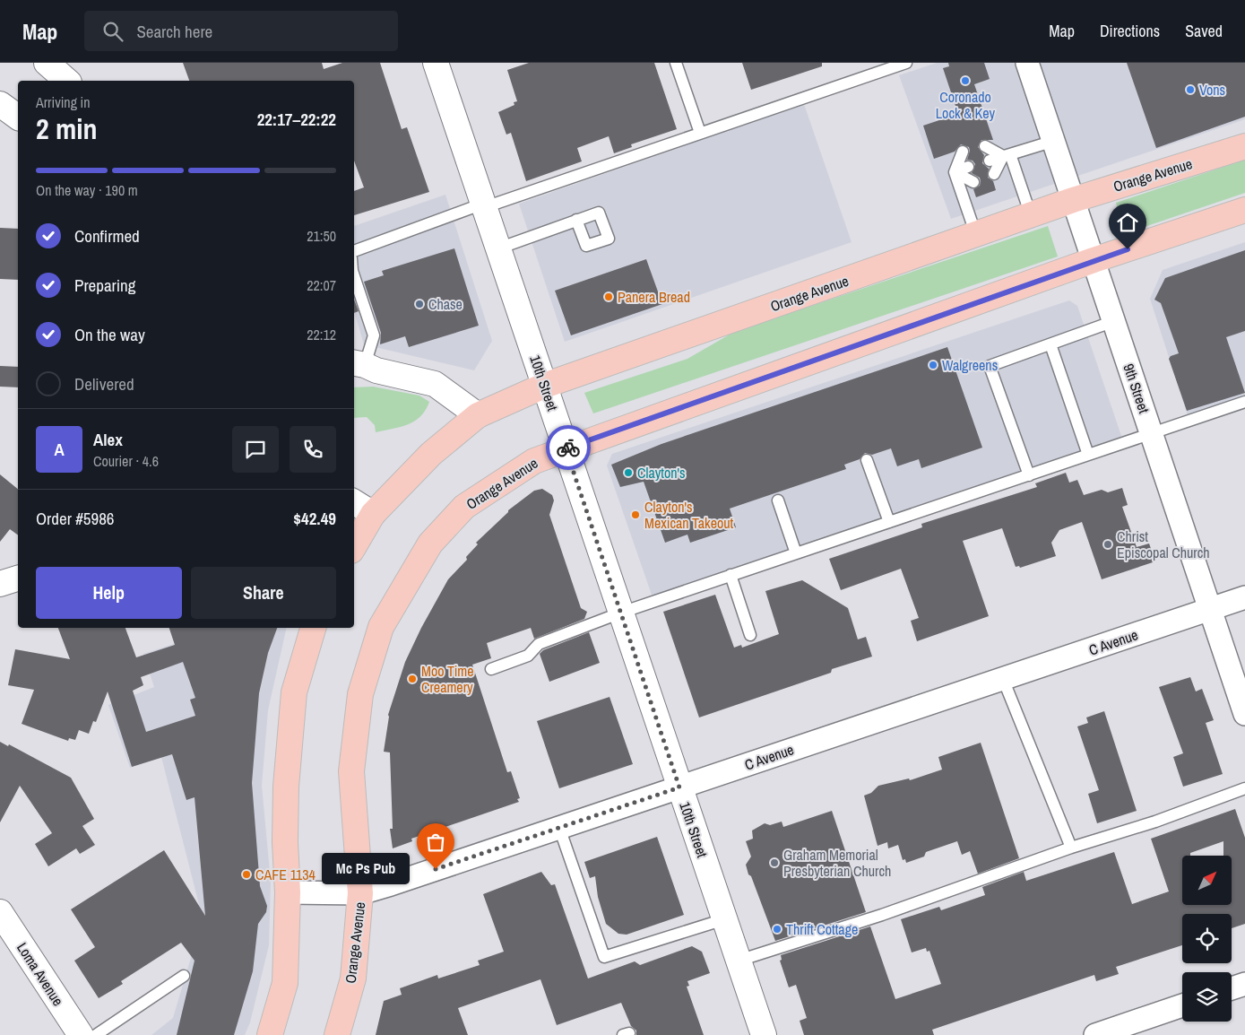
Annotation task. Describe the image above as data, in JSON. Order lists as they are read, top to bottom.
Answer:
{
  "streets": {
    "highway": ["Orange Avenue"],
    "street": [
      "10th Street",
      "9th Street",
      "C Avenue",
      "Loma Avenue"
    ]
  },
  "crossings": [
    ["Orange Avenue", "10th Street"],
    ["Orange Avenue", "9th Street"],
    ["Orange Avenue", "C Avenue"],
    ["10th Street", "C Avenue"],
    ["9th Street", "C Avenue"]
  ],
  "places": [
    "Coronado Lock & Key",
    "Vons",
    "Panera Bread",
    "Chase",
    "Walgreens",
    "Clayton's",
    "Clayton's Mexican Takeout",
    "Christ Episcopal Church",
    "Moo Time Creamery",
    "Graham Memorial Presbyterian Church",
    "Mc Ps Pub",
    "CAFE 1134",
    "Thrift Cottage"
  ],
  "north": "top right",
  "page": {
    "header": "Map",
    "search": "Search here",
    "nav": ["Map", "Directions", "Saved"],
    "heading": ["2 min", "Arriving in", "22:17–22:22"],
    "panel": [
      "Alex",
      "Courier · 4.6",
      "Order #5986",
      "$42.49"
    ],
    "bar": "On the way · 190 m",
    "list": [
      ["Confirmed", "21:50"],
      ["Preparing", "22:07"],
      ["On the way", "22:12"],
      "Delivered"
    ],
    "round": "A",
    "buttons": ["Help", "Share"],
    "bubble": "Mc Ps Pub"
  }
}
